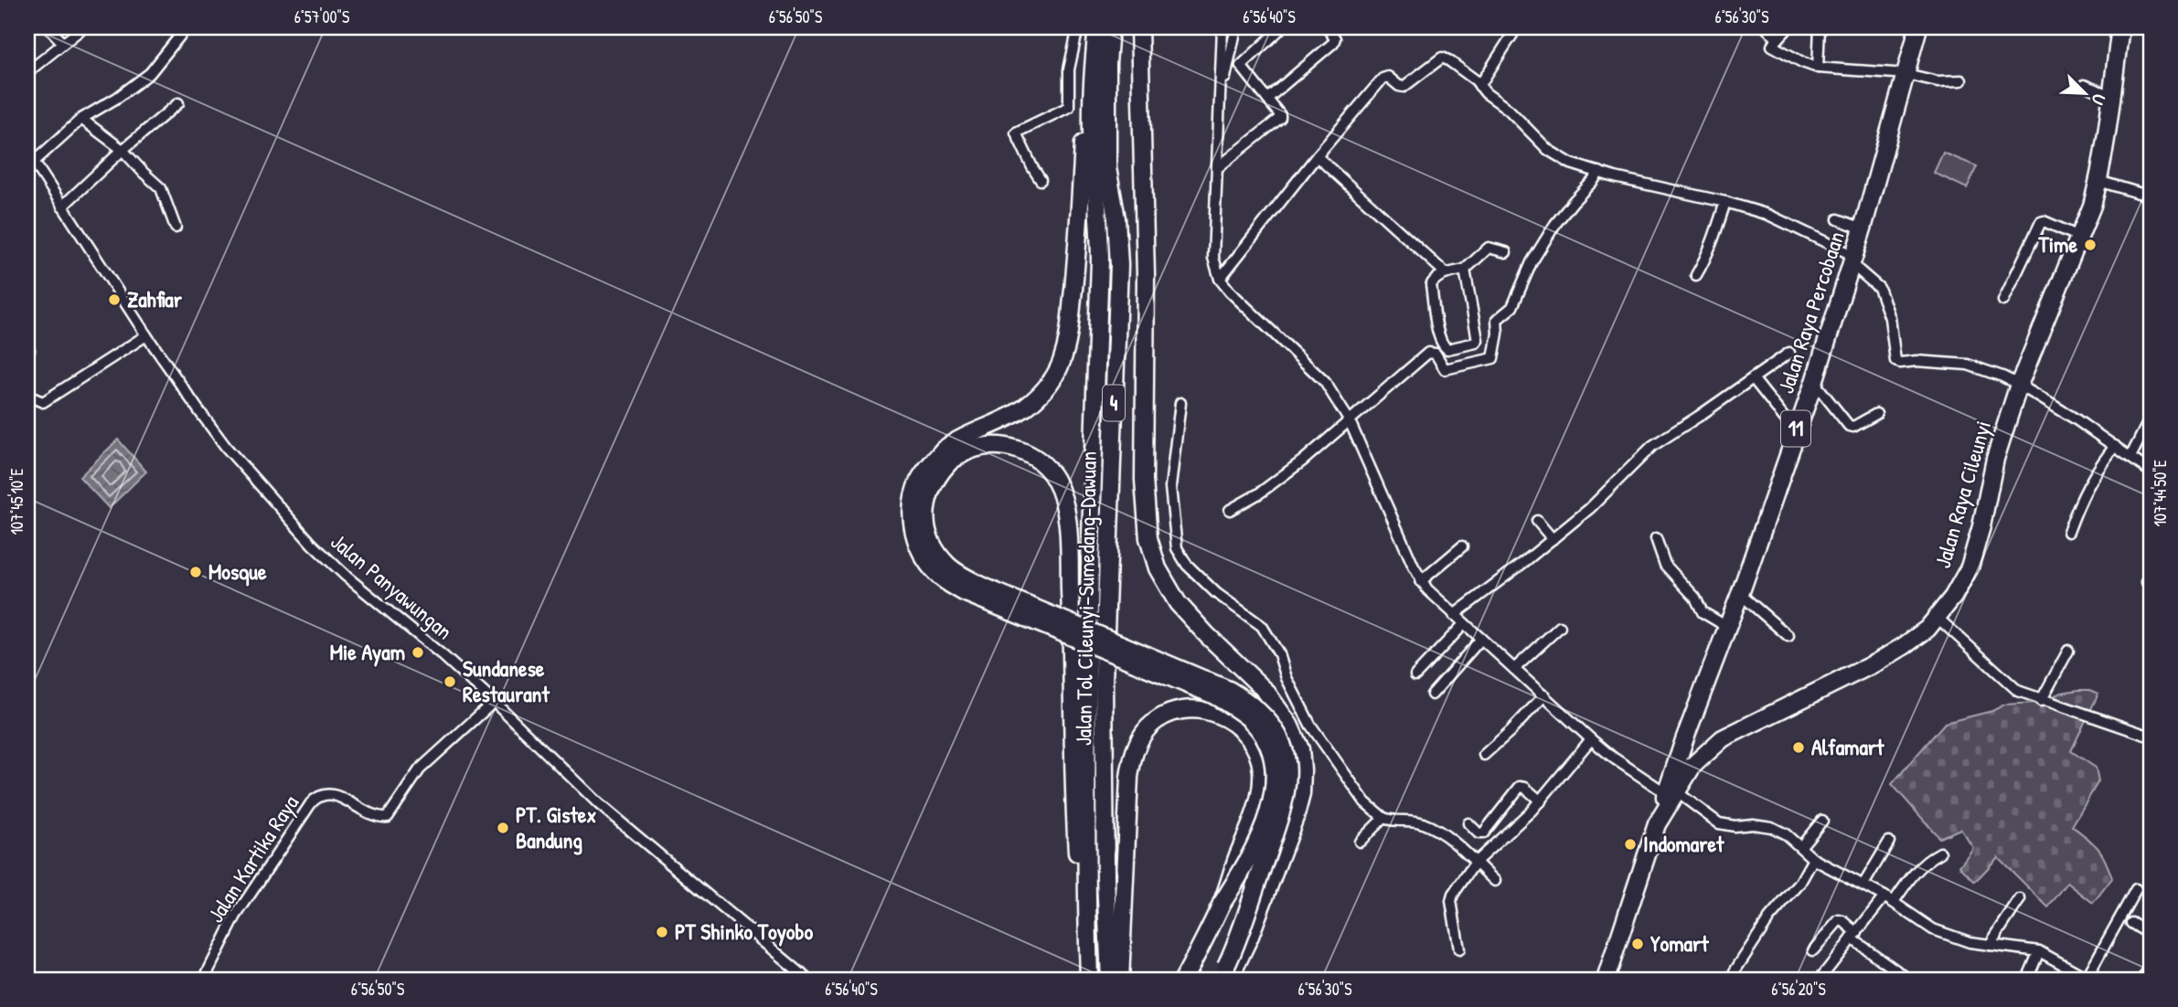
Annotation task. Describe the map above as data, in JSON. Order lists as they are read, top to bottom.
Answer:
{
  "streets": {
    "highway": [
      "Jalan Raya Percobaan",
      "4",
      "11",
      "Jalan Raya Cileunyi",
      "Jalan Tol Cileunyi–Sumedang–Dawuan"
    ],
    "street": ["Jalan Panyawungan", "Jalan Kartika Raya"]
  },
  "crossings": [
    ["Jalan Raya Percobaan", "Jalan Raya Cileunyi"],
    ["Jalan Panyawungan", "Jalan Kartika Raya"]
  ],
  "places": [
    "Time",
    "Zahfiar",
    "Mosque",
    "Mie Ayam",
    "Sundanese Restaurant",
    "Alfamart",
    "PT. Gistex Bandung",
    "Indomaret",
    "PT Shinko Toyobo",
    "Yomart"
  ],
  "north": "bottom right",
  "coordinates": [
    "6°57'00\"S",
    "6°56'50\"S",
    "6°56'40\"S",
    "6°56'30\"S",
    "107°44'50\"E",
    "107°45'10\"E",
    "6°56'20\"S"
  ]
}
